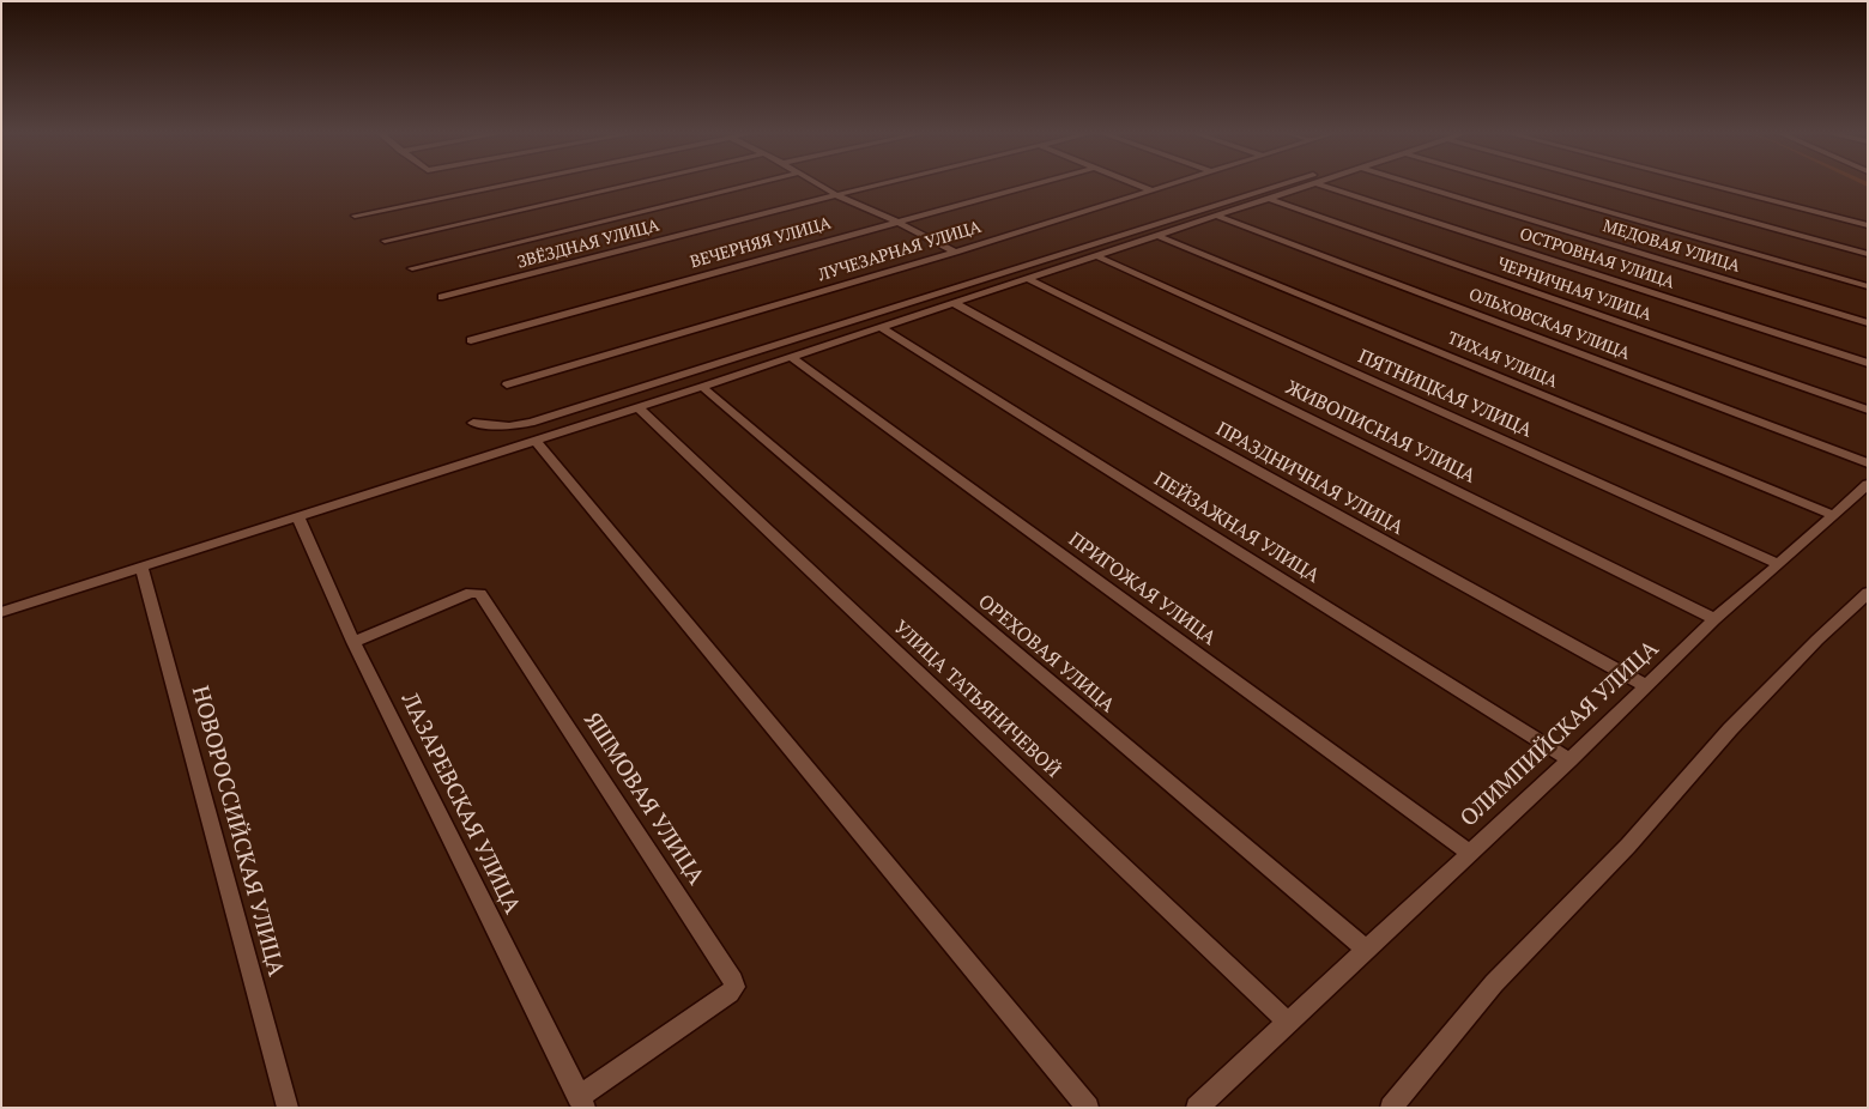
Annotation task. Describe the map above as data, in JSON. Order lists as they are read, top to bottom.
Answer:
{
  "streets": {
    "street": [
      "ВЕЧЕРНЯЯ УЛИЦА",
      "ЗВЁЗДНАЯ УЛИЦА",
      "МЕДОВАЯ УЛИЦА",
      "ЛУЧЕЗАРНАЯ УЛИЦА",
      "ОСТРОВНАЯ УЛИЦА",
      "ЧЕРНИЧНАЯ УЛИЦА",
      "ОЛЬХОВСКАЯ УЛИЦА",
      "ТИХАЯ УЛИЦА",
      "ПЯТНИЦКАЯ УЛИЦА",
      "ЖИВОПИСНАЯ УЛИЦА",
      "ПРАЗДНИЧНАЯ УЛИЦА",
      "ПЕЙЗАЖНАЯ УЛИЦА",
      "ПРИГОЖАЯ УЛИЦА",
      "ОРЕХОВАЯ УЛИЦА",
      "УЛИЦА ТАТЬЯНИЧЕВОЙ",
      "ОЛИМПИЙСКАЯ УЛИЦА",
      "ЯШМОВАЯ УЛИЦА",
      "ЛАЗАРЕВСКАЯ УЛИЦА",
      "НОВОРОССИЙСКАЯ УЛИЦА"
    ]
  },
  "crossings": [
    ["ТИХАЯ УЛИЦА", "ОЛИМПИЙСКАЯ УЛИЦА"],
    ["ПЯТНИЦКАЯ УЛИЦА", "ОЛИМПИЙСКАЯ УЛИЦА"],
    ["ЖИВОПИСНАЯ УЛИЦА", "ОЛИМПИЙСКАЯ УЛИЦА"],
    ["ПРАЗДНИЧНАЯ УЛИЦА", "ОЛИМПИЙСКАЯ УЛИЦА"],
    ["ПЕЙЗАЖНАЯ УЛИЦА", "ОЛИМПИЙСКАЯ УЛИЦА"],
    ["ПРИГОЖАЯ УЛИЦА", "ОЛИМПИЙСКАЯ УЛИЦА"],
    ["ОРЕХОВАЯ УЛИЦА", "ОЛИМПИЙСКАЯ УЛИЦА"],
    ["УЛИЦА ТАТЬЯНИЧЕВОЙ", "ОЛИМПИЙСКАЯ УЛИЦА"],
    ["ЯШМОВАЯ УЛИЦА", "ЛАЗАРЕВСКАЯ УЛИЦА"]
  ]
}
